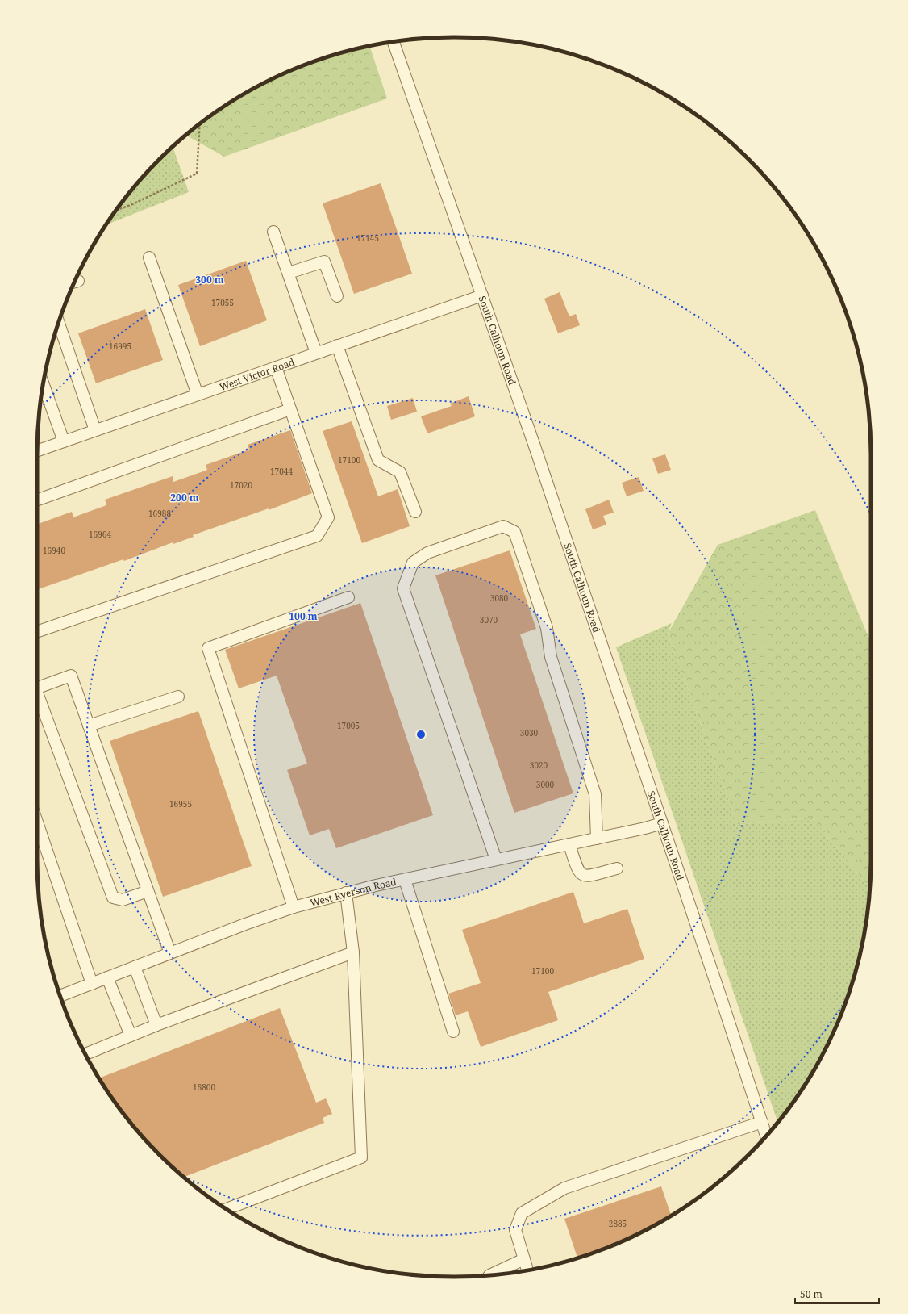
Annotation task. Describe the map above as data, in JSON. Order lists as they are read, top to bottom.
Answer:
{
  "streets": {
    "street": ["South Calhoun Road", "West Victor Road", "West Ryerson Road"]
  },
  "crossings": [
    ["South Calhoun Road", "West Victor Road"],
    ["South Calhoun Road", "West Ryerson Road"]
  ],
  "house_numbers": [
    "17145",
    "17055",
    "16995",
    "17100",
    "17044",
    "17020",
    "16988",
    "16964",
    "16940",
    "3080",
    "3070",
    "17005",
    "3030",
    "3020",
    "3000",
    "16955",
    "17100",
    "16800",
    "2885"
  ],
  "scale_bar": "50 m",
  "rings": ["300 m", "200 m", "100 m"]
}
